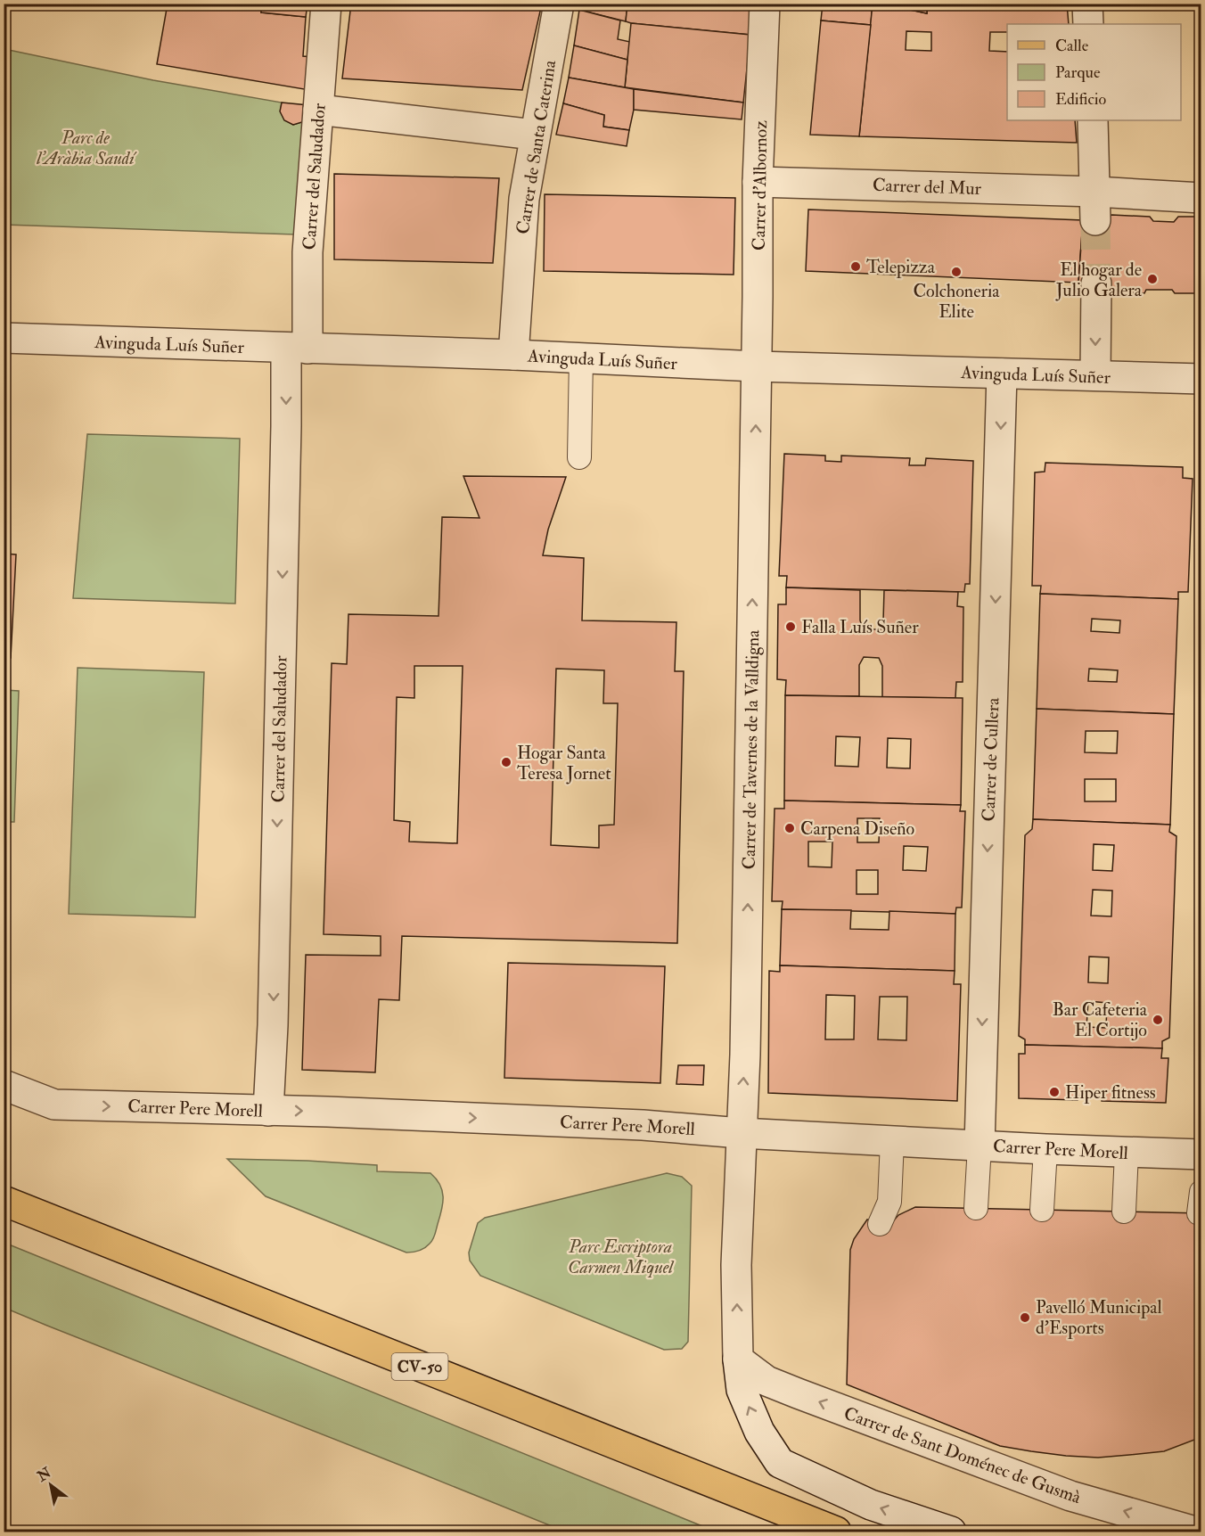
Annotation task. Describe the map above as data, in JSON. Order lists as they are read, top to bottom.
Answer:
{
  "streets": {
    "main road": ["CV-50"],
    "street": [
      "Carrer de Santa Caterina",
      "Carrer del Saludador",
      "Carrer d'Albornoz",
      "Carrer del Mur",
      "Avinguda Luís Suñer",
      "Carrer de Tavernes de la Valldigna",
      "Carrer de Cullera",
      "Carrer Pere Morell",
      "Carrer de Sant Doménec de Gusmà"
    ]
  },
  "crossings": [
    ["Carrer de Santa Caterina", "Avinguda Luís Suñer"],
    ["Carrer del Saludador", "Avinguda Luís Suñer"],
    ["Carrer del Saludador", "Carrer Pere Morell"],
    ["Carrer d'Albornoz", "Carrer del Mur"],
    ["Carrer d'Albornoz", "Avinguda Luís Suñer"],
    ["Carrer d'Albornoz", "Carrer de Tavernes de la Valldigna"],
    ["Avinguda Luís Suñer", "Carrer de Tavernes de la Valldigna"],
    ["Avinguda Luís Suñer", "Carrer de Cullera"],
    ["Carrer de Tavernes de la Valldigna", "Carrer Pere Morell"],
    ["Carrer de Tavernes de la Valldigna", "Carrer de Sant Doménec de Gusmà"],
    ["Carrer de Cullera", "Carrer Pere Morell"]
  ],
  "one_way": [
    "Carrer del Saludador",
    "Carrer de Tavernes de la Valldigna",
    "Carrer de Cullera",
    "Carrer Pere Morell",
    "Carrer de Sant Doménec de Gusmà"
  ],
  "parks": ["Parc de l'Aràbia Saudí", "Parc Escriptora Carmen Miquel"],
  "places": [
    "Telepizza",
    "Colchoneria Elite",
    "El hogar de Julio Galera",
    "Falla Luís Suñer",
    "Hogar Santa Teresa Jornet",
    "Carpena Diseño",
    "Bar Cafeteria El Cortijo",
    "Hiper fitness",
    "Pavelló Municipal d'Esports"
  ],
  "legend": ["Calle", "Parque", "Edificio"],
  "north": "top left"
}
